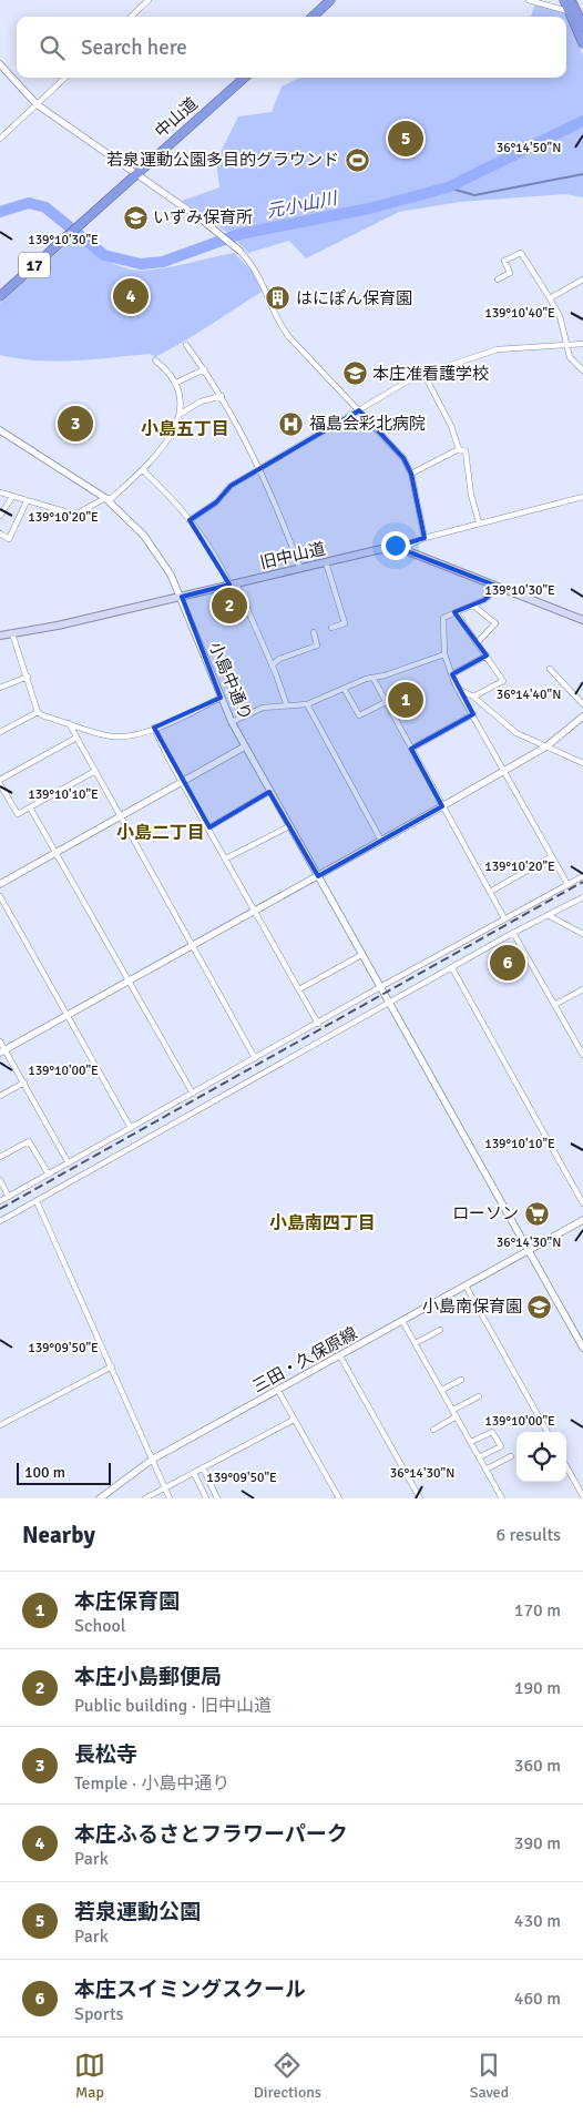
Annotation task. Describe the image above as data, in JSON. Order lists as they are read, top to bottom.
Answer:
{
  "streets": {
    "highway": ["中山道", "17"],
    "main road": ["旧中山道"],
    "street": ["小島中通り", "三田・久保原線"]
  },
  "crossings": [
    ["旧中山道", "小島中通り"]
  ],
  "districts": ["小島五丁目", "小島二丁目", "小島南四丁目"],
  "water": ["元小山川"],
  "places": {
    "sports": ["若泉運動公園多目的グラウンド"],
    "school or university": ["いずみ保育所", "本庄准看護学校", "小島南保育園"],
    "building": ["はにぽん保育園"],
    "hospital": ["福島会彩北病院"],
    "supermarket": ["ローソン"]
  },
  "scale_bar": "100 m",
  "page": {
    "search": "Search here",
    "pins": [
      "5",
      "4",
      "3",
      "2",
      "1",
      "6"
    ],
    "scale": "100 m",
    "heading": ["Nearby", "6 results"],
    "list": [
      {
        "mark": "1",
        "name": "本庄保育園",
        "note": "School",
        "value": "170 m"
      },
      {
        "mark": "2",
        "name": "本庄小島郵便局",
        "note": "Public building · 旧中山道",
        "value": "190 m"
      },
      {
        "mark": "3",
        "name": "長松寺",
        "note": "Temple · 小島中通り",
        "value": "360 m"
      },
      {
        "mark": "4",
        "name": "本庄ふるさとフラワーパーク",
        "note": "Park",
        "value": "390 m"
      },
      {
        "mark": "5",
        "name": "若泉運動公園",
        "note": "Park",
        "value": "430 m"
      },
      {
        "mark": "6",
        "name": "本庄スイミングスクール",
        "note": "Sports",
        "value": "460 m"
      }
    ],
    "nav": ["Map", "Directions", "Saved"]
  },
  "coordinates": [
    "36°14'50\"N",
    "139°10'30\"E",
    "139°10'40\"E",
    "139°10'20\"E",
    "36°14'40\"N",
    "139°10'10\"E",
    "139°10'00\"E",
    "36°14'30\"N",
    "139°09'50\"E"
  ]
}
